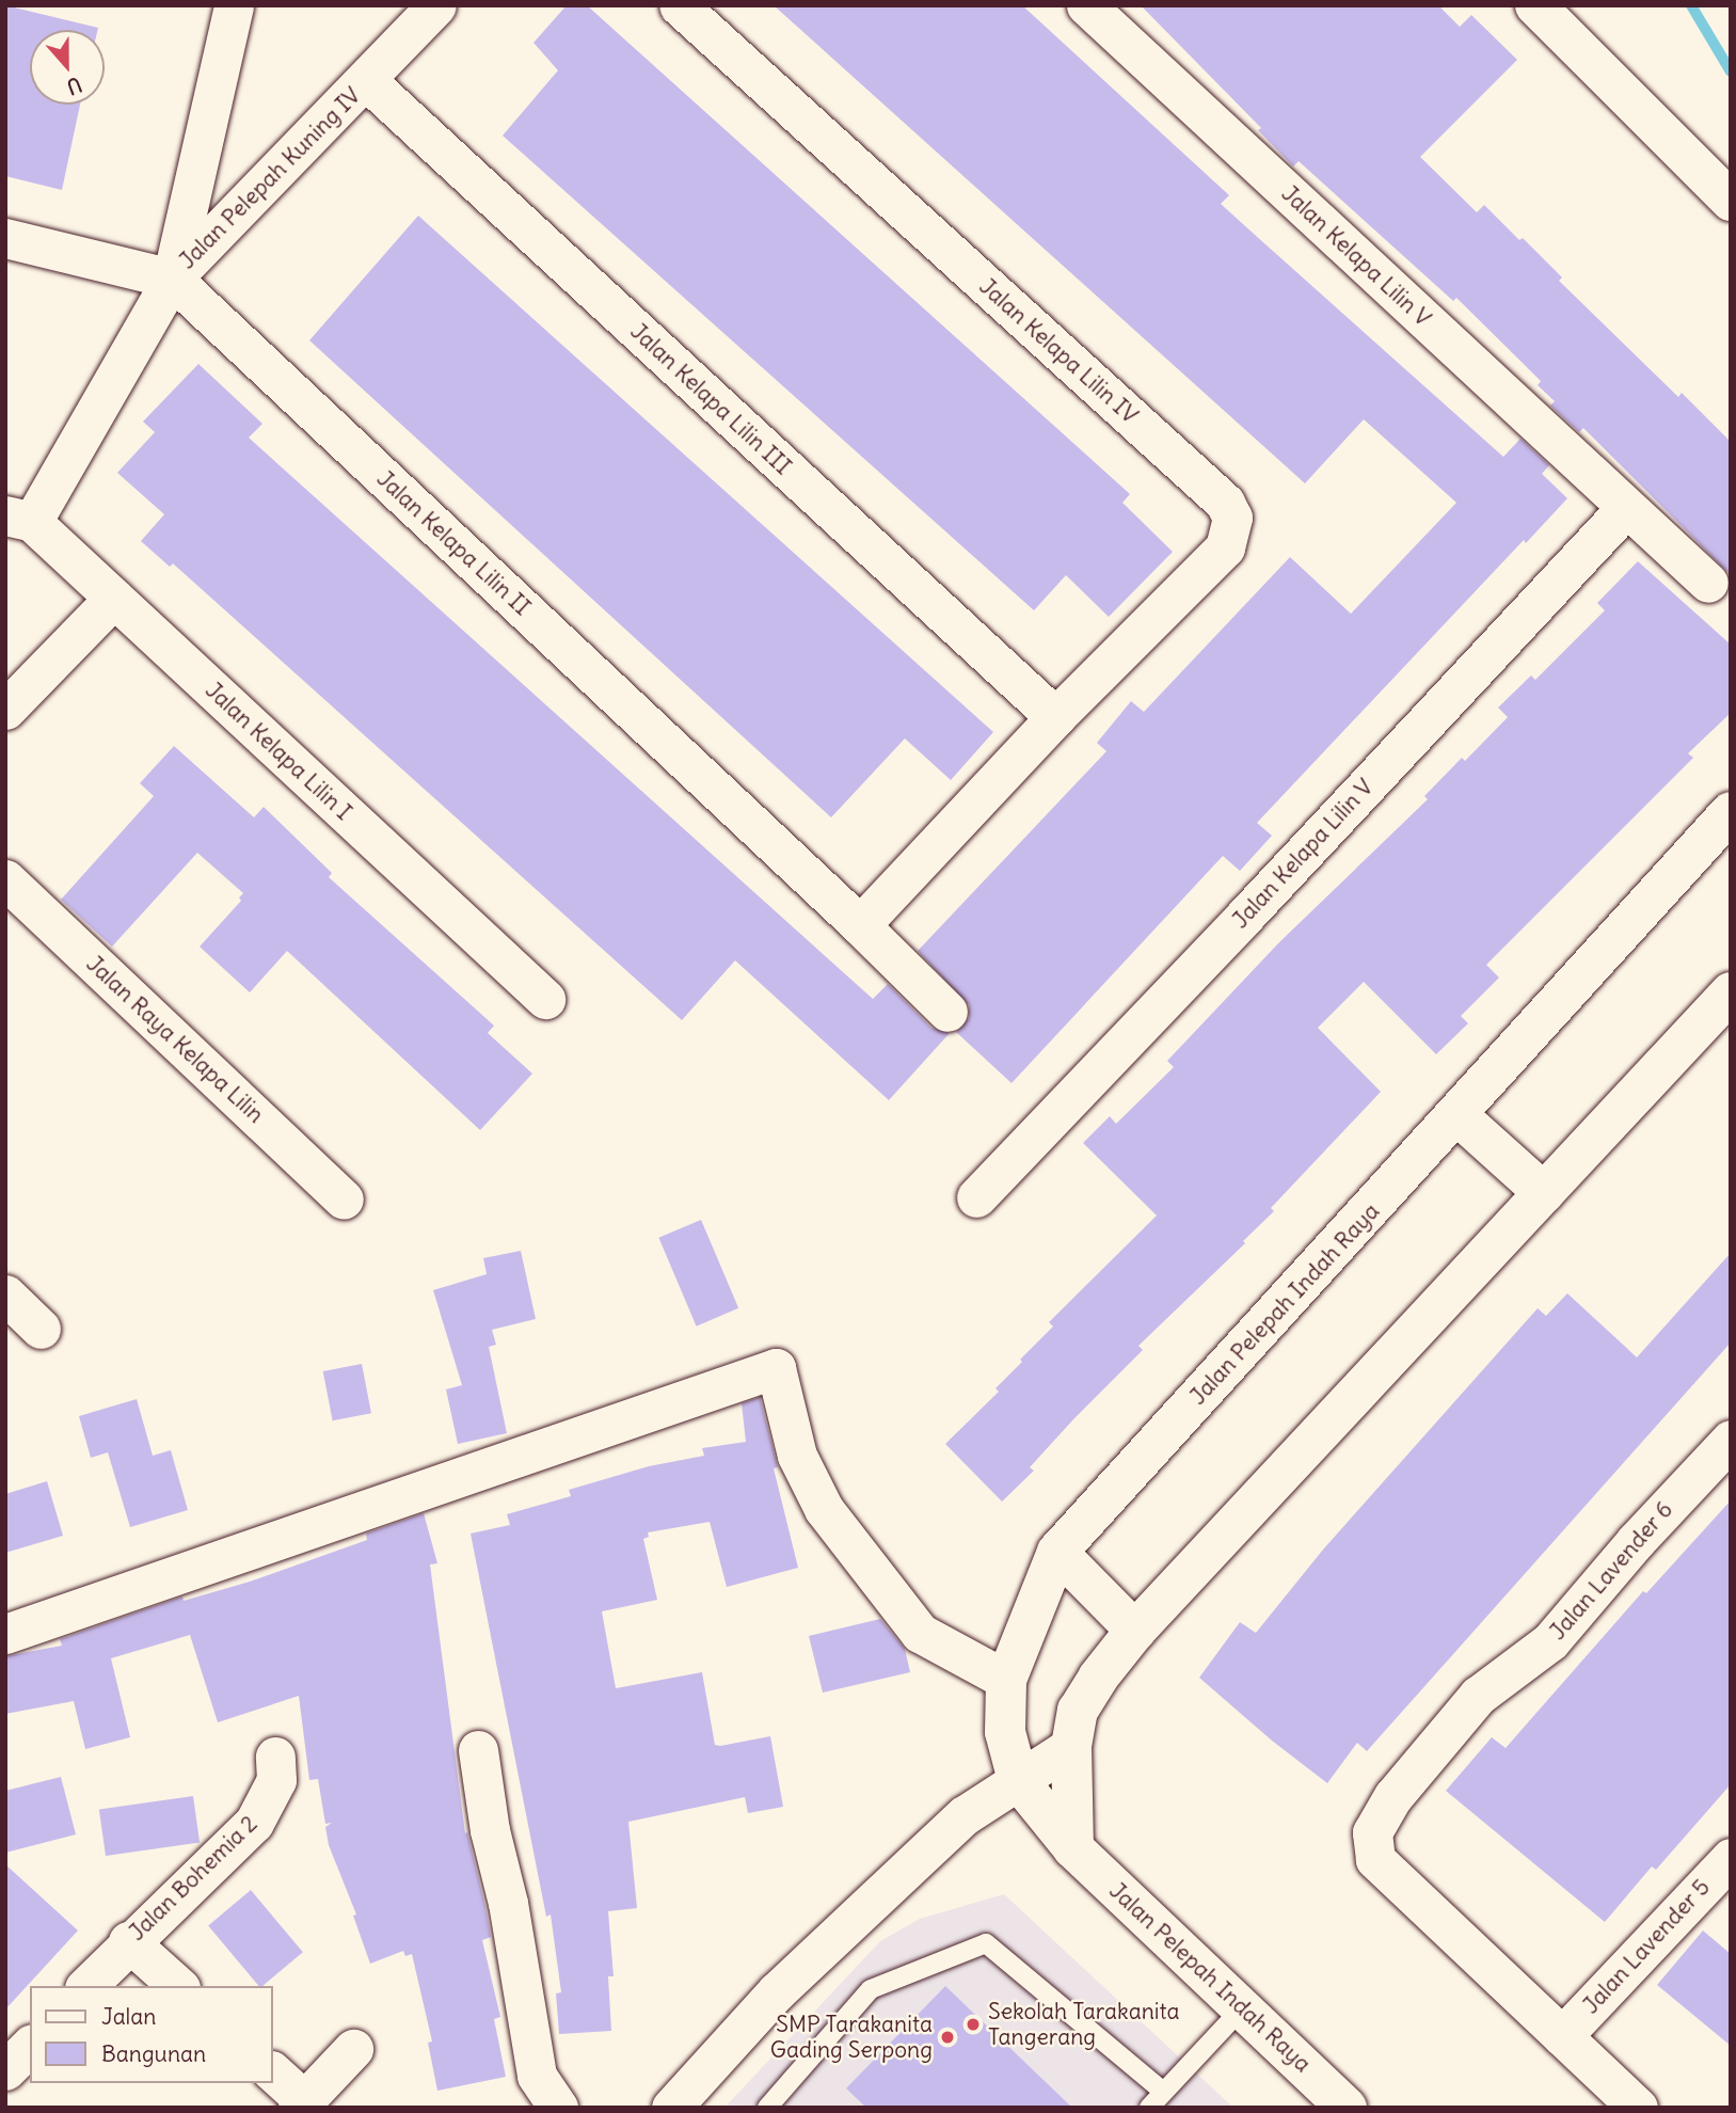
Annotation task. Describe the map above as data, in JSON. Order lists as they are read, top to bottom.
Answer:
{
  "streets": {
    "street": [
      "Jalan Pelepah Kuning IV",
      "Jalan Kelapa Lilin V",
      "Jalan Kelapa Lilin IV",
      "Jalan Kelapa Lilin III",
      "Jalan Kelapa Lilin II",
      "Jalan Kelapa Lilin I",
      "Jalan Raya Kelapa Lilin",
      "Jalan Pelepah Indah Raya",
      "Jalan Lavender 6",
      "Jalan Bohemia 2",
      "Jalan Lavender 5"
    ]
  },
  "crossings": [
    ["Jalan Pelepah Kuning IV", "Jalan Kelapa Lilin III"],
    ["Jalan Pelepah Kuning IV", "Jalan Kelapa Lilin II"],
    ["Jalan Kelapa Lilin IV", "Jalan Kelapa Lilin III"],
    ["Jalan Lavender 6", "Jalan Lavender 5"]
  ],
  "places": ["Sekolah Tarakanita Tangerang", "SMP Tarakanita Gading Serpong"],
  "legend": ["Jalan", "Bangunan"],
  "north": "bottom"
}
